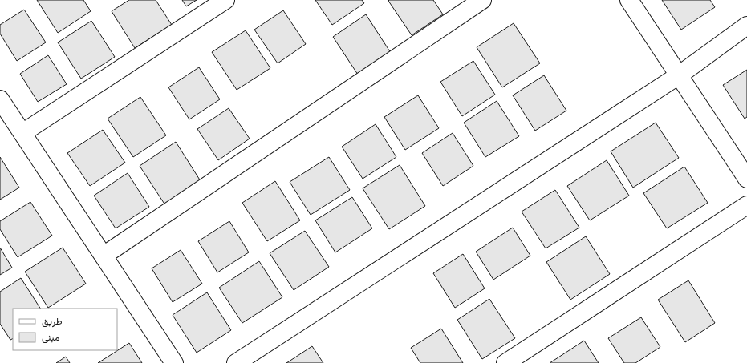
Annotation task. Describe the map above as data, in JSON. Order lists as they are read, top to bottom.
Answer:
{
  "legend": ["طريق", "مبنى"]
}
